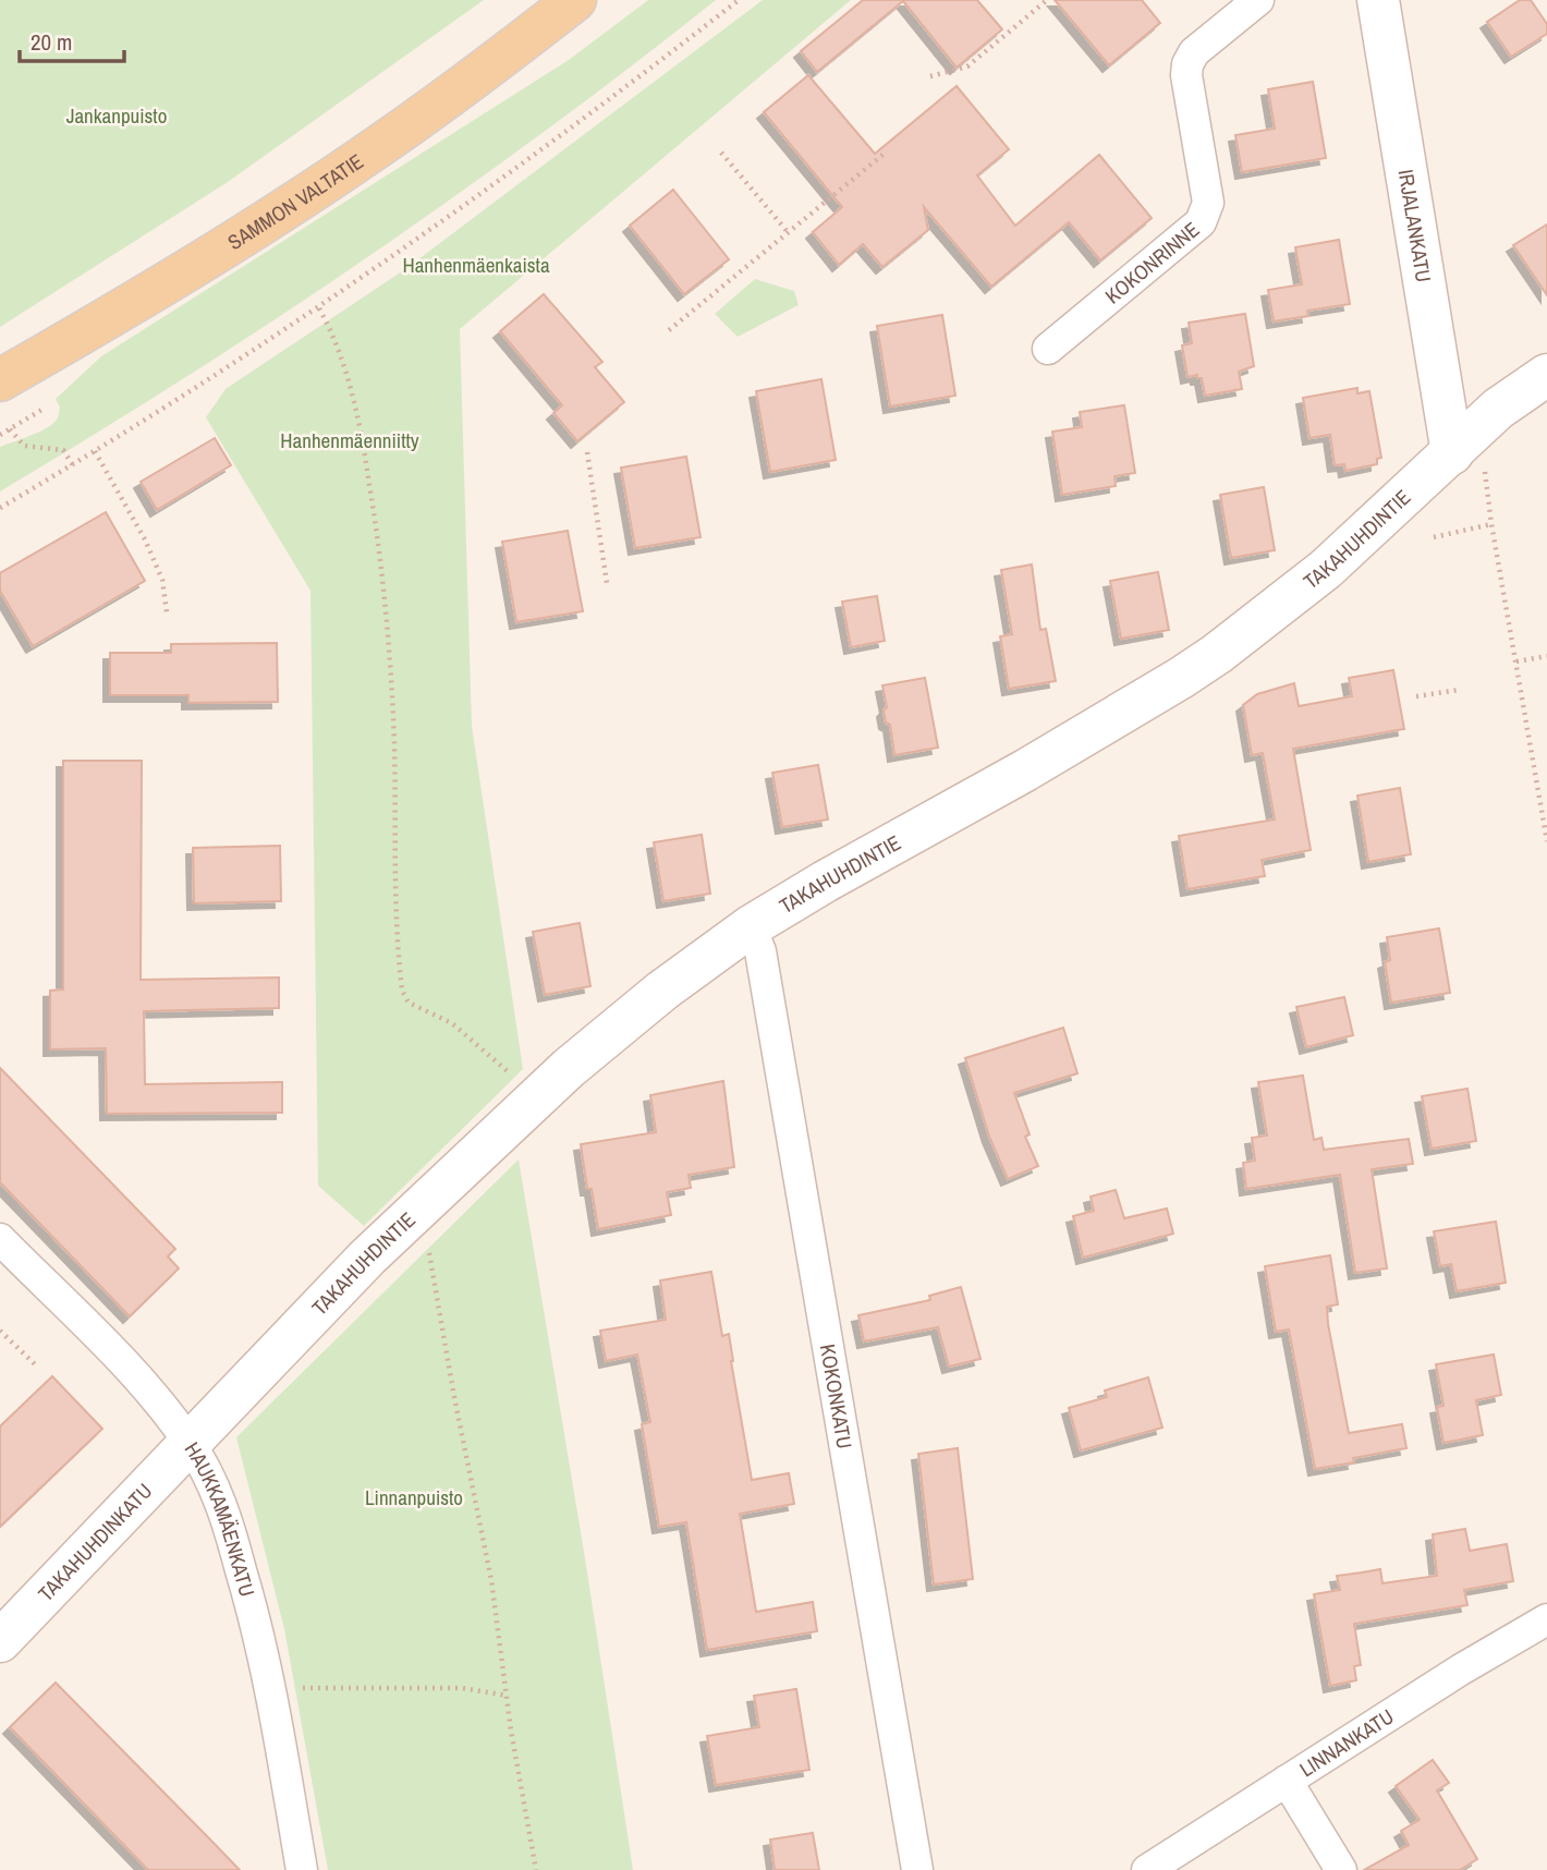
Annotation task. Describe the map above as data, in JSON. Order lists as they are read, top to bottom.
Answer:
{
  "streets": {
    "main road": ["SAMMON VALTATIE"],
    "street": [
      "IRJALANKATU",
      "KOKONRINNE",
      "TAKAHUHDINTIE",
      "KOKONKATU",
      "HAUKKAMÄENKATU",
      "TAKAHUHDINKATU",
      "LINNANKATU"
    ]
  },
  "crossings": [
    ["IRJALANKATU", "TAKAHUHDINTIE"],
    ["TAKAHUHDINTIE", "KOKONKATU"],
    ["TAKAHUHDINTIE", "HAUKKAMÄENKATU"],
    ["TAKAHUHDINTIE", "TAKAHUHDINKATU"],
    ["HAUKKAMÄENKATU", "TAKAHUHDINKATU"]
  ],
  "parks": [
    "Jankanpuisto",
    "Hanhenmäenkaista",
    "Hanhenmäenniitty",
    "Linnanpuisto"
  ],
  "scale_bar": "20 m"
}
